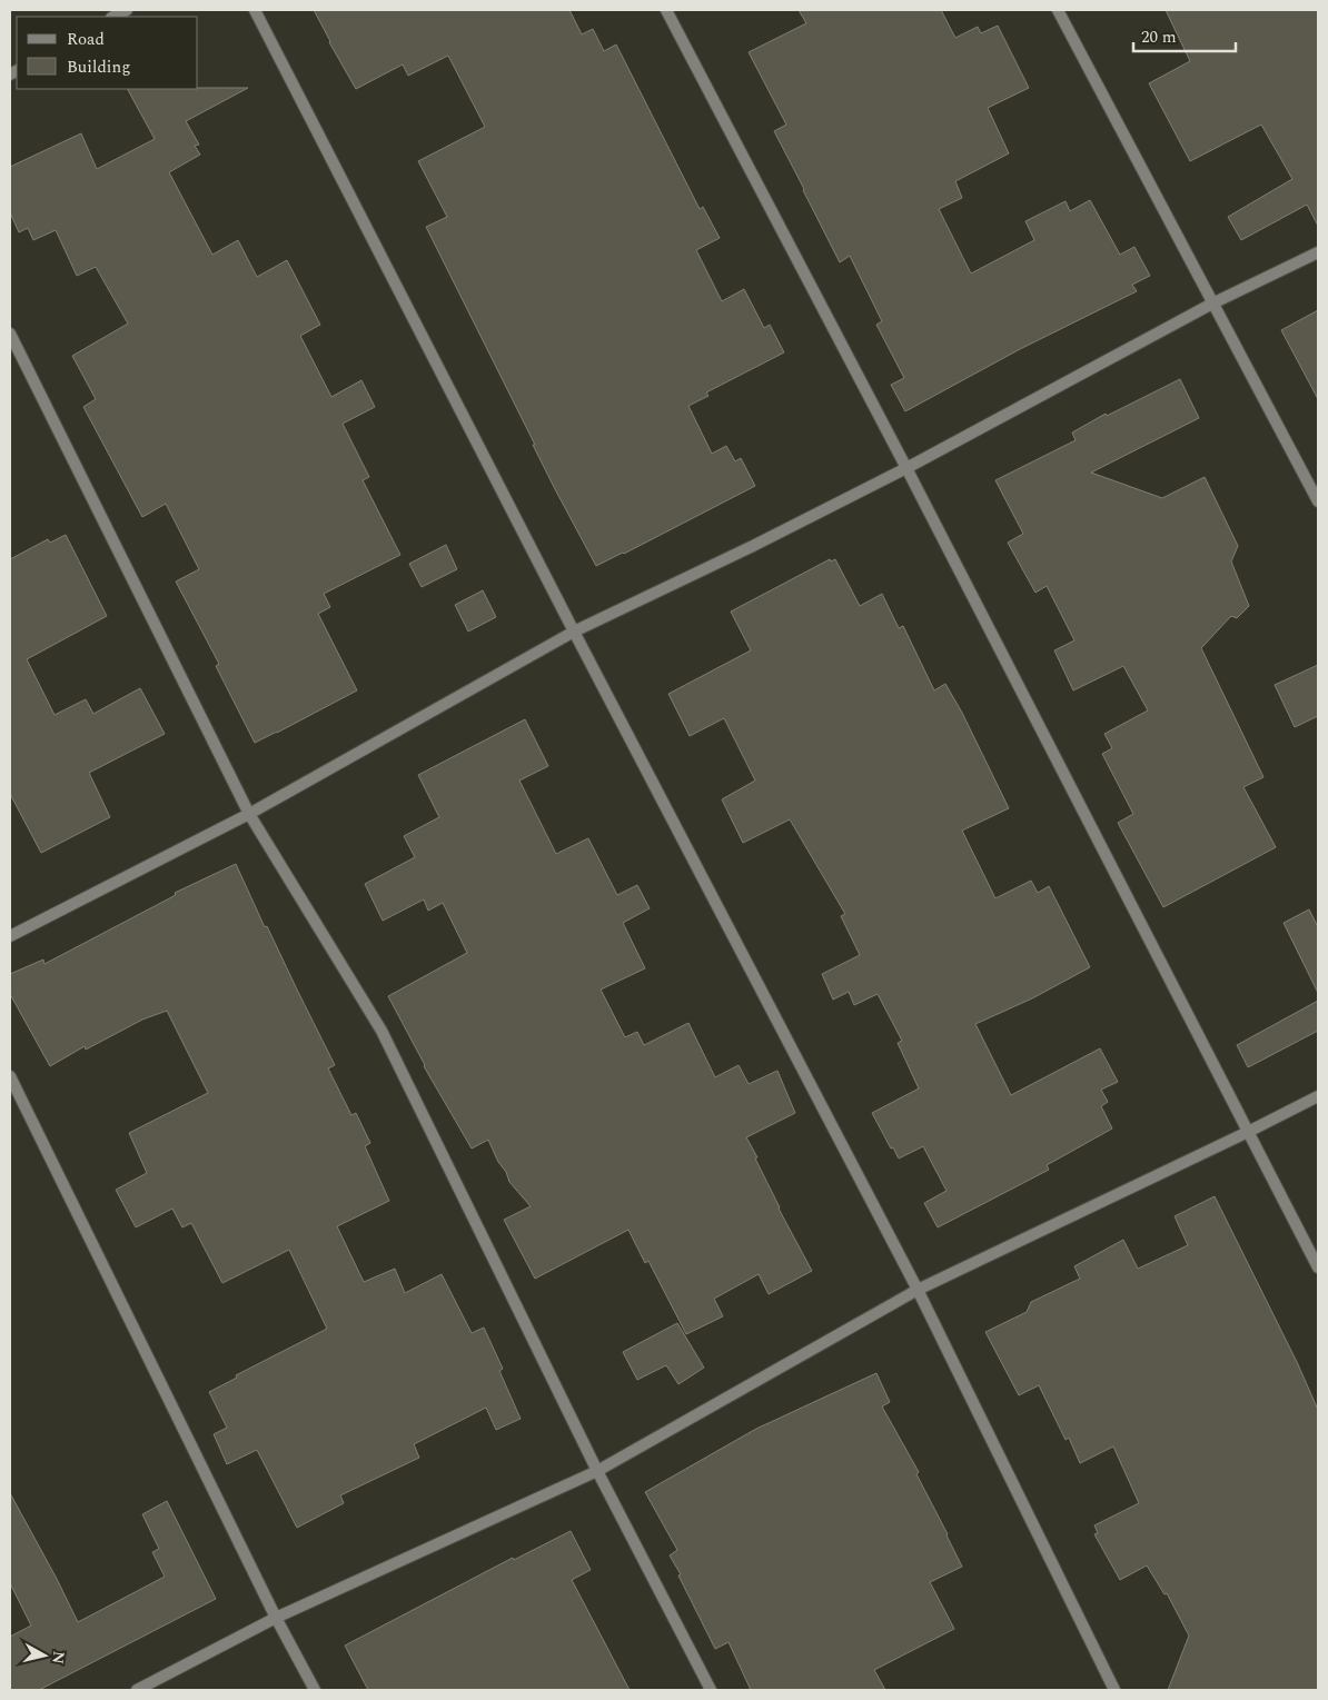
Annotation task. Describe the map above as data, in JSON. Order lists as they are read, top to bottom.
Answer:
{
  "legend": ["Road", "Building"],
  "scale_bar": "20 m",
  "north": "right"
}
